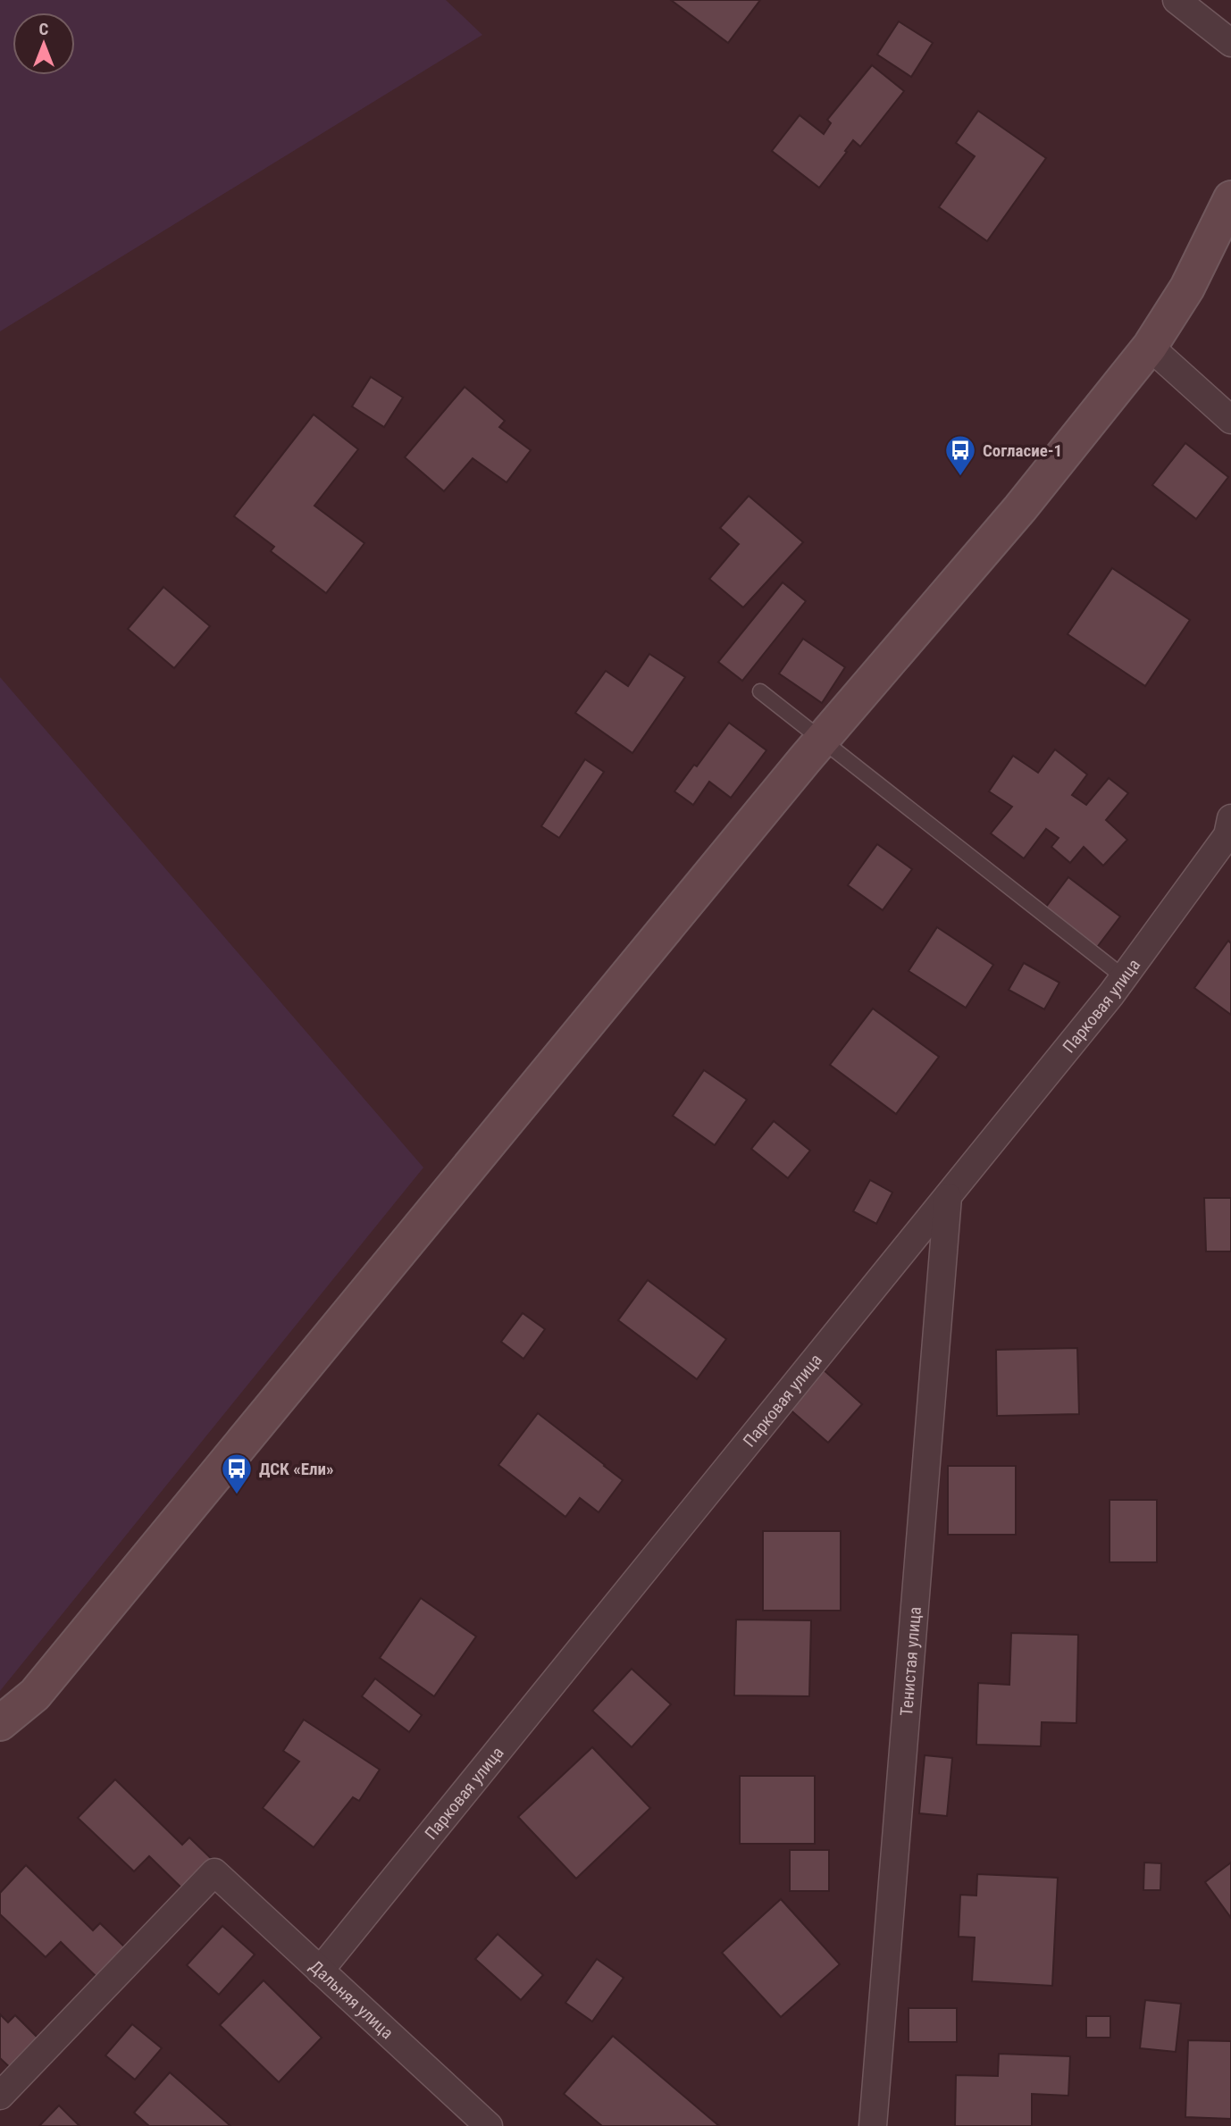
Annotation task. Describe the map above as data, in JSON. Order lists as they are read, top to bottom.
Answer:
{
  "streets": {
    "street": ["Парковая улица", "Тенистая улица", "Дальняя улица"]
  },
  "crossings": [
    ["Парковая улица", "Тенистая улица"],
    ["Парковая улица", "Дальняя улица"]
  ],
  "places": {
    "bus stop": ["Согласие-1", "ДСК «Ели»"]
  },
  "north": "top"
}
